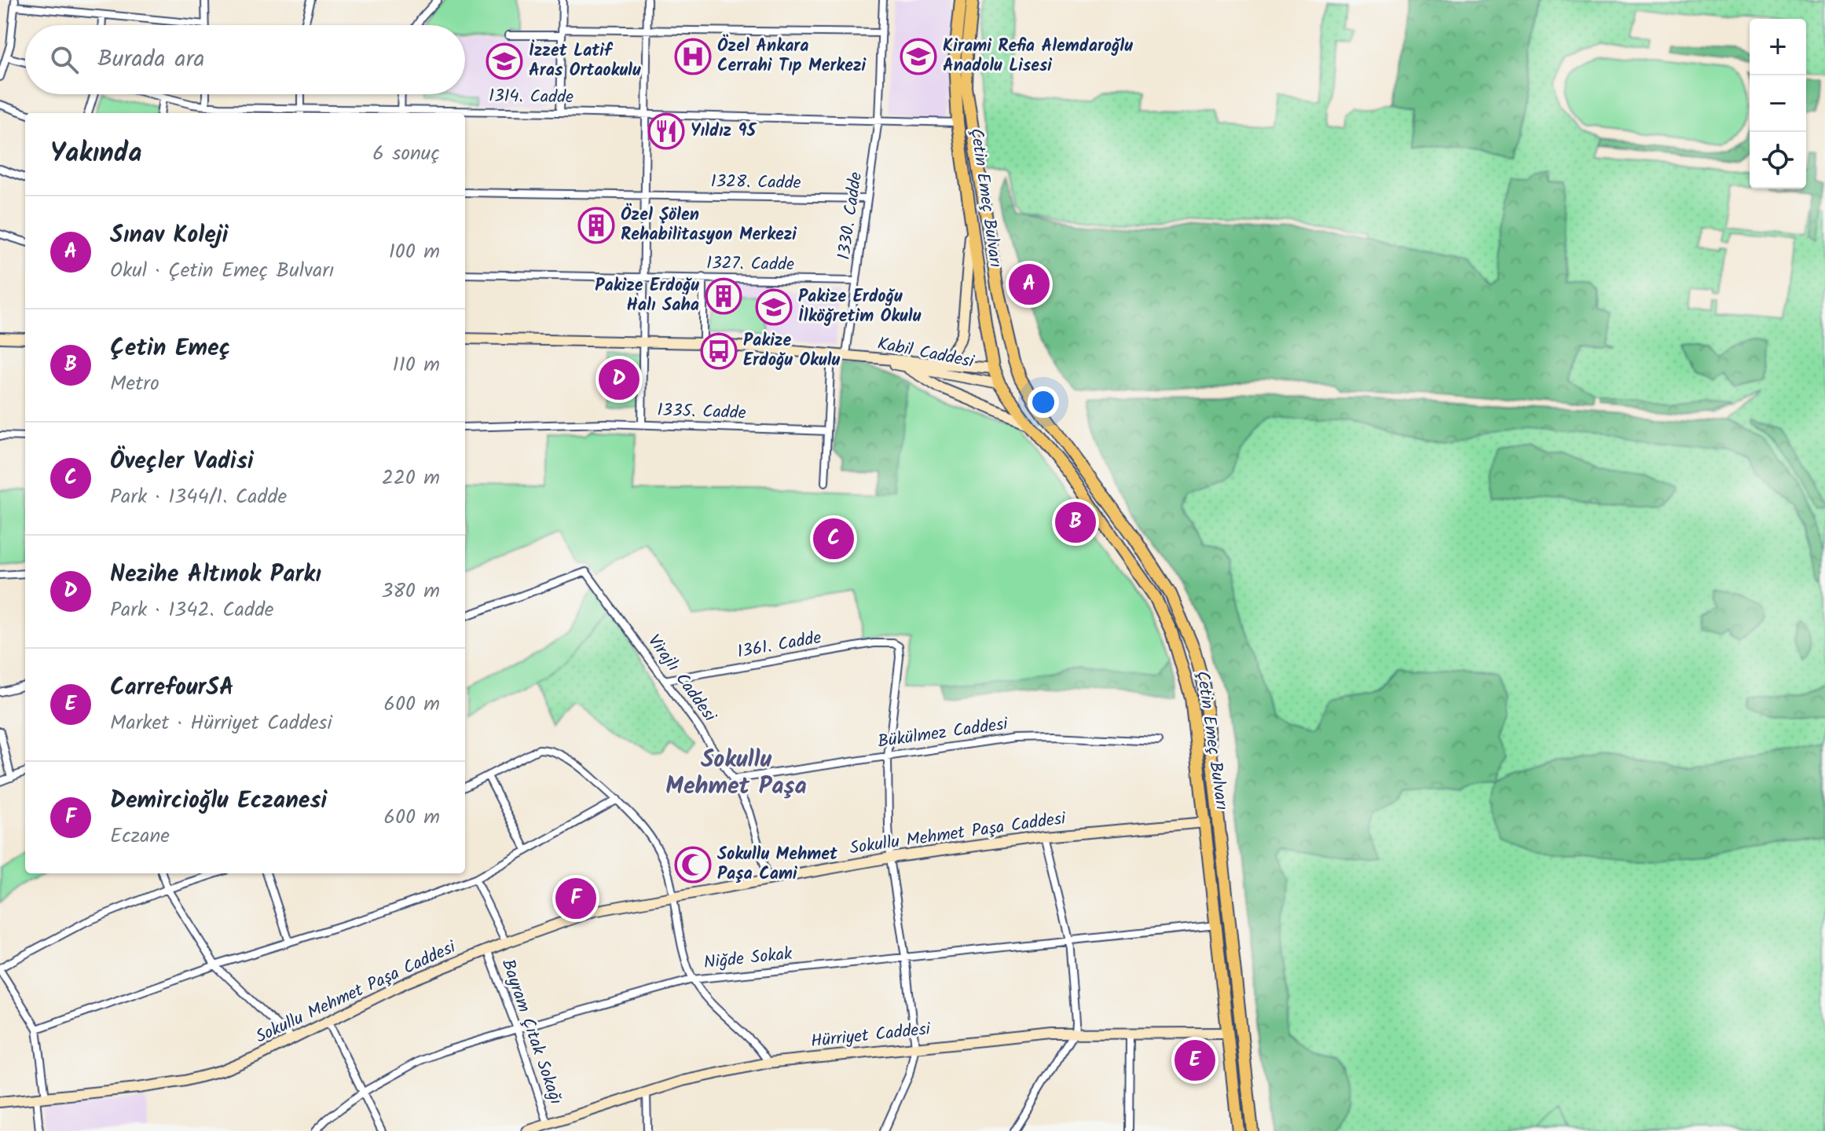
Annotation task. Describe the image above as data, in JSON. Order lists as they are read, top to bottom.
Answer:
{
  "streets": {
    "main road": [
      "Çetin Emeç Bulvarı",
      "Kabil Caddesi",
      "Sokullu Mehmet Paşa Caddesi",
      "Hürriyet Caddesi"
    ],
    "street": [
      "1314. Cadde",
      "1328. Cadde",
      "1330. Cadde",
      "1327. Cadde",
      "1335. Cadde",
      "1361. Cadde",
      "Virajlı Caddesi",
      "Bükülmez Caddesi",
      "Niğde Sokak",
      "Bayram Çıtak Sokağı"
    ]
  },
  "crossings": [
    ["1314. Cadde", "Çetin Emeç Bulvarı"],
    ["1314. Cadde", "1330. Cadde"],
    ["1328. Cadde", "1330. Cadde"],
    ["Çetin Emeç Bulvarı", "Kabil Caddesi"],
    ["Çetin Emeç Bulvarı", "Sokullu Mehmet Paşa Caddesi"],
    ["Çetin Emeç Bulvarı", "Niğde Sokak"],
    ["Çetin Emeç Bulvarı", "Hürriyet Caddesi"],
    ["1330. Cadde", "1327. Cadde"],
    ["1330. Cadde", "Kabil Caddesi"],
    ["1361. Cadde", "Virajlı Caddesi"],
    ["1361. Cadde", "Bükülmez Caddesi"],
    ["Virajlı Caddesi", "Bükülmez Caddesi"],
    ["Virajlı Caddesi", "Sokullu Mehmet Paşa Caddesi"],
    ["Sokullu Mehmet Paşa Caddesi", "Bayram Çıtak Sokağı"],
    ["Niğde Sokak", "Bayram Çıtak Sokağı"],
    ["Bayram Çıtak Sokağı", "Hürriyet Caddesi"]
  ],
  "districts": ["Sokullu Mehmet Paşa"],
  "places": {
    "hospital": ["Özel Ankara Cerrahi Tıp Merkezi"],
    "school or university": ["Kirami Refia Alemdaroğlu Anadolu Lisesi", "İzzet Latif Aras Ortaokulu", "Pakize Erdoğu İlköğretim Okulu"],
    "restaurant": ["Yıldız 95"],
    "building": ["Özel Şölen Rehabilitasyon Merkezi", "Pakize Erdoğu Halı Saha"],
    "bus stop": ["Pakize Erdoğu Okulu"],
    "mosque": ["Sokullu Mehmet Paşa Cami"]
  },
  "page": {
    "map_buttons": ["+", "−"],
    "search": "Burada ara",
    "heading": ["Yakında", "6 sonuç"],
    "list": [
      {
        "mark": "A",
        "name": "Sınav Koleji",
        "note": "Okul · Çetin Emeç Bulvarı",
        "value": "100 m"
      },
      {
        "mark": "B",
        "name": "Çetin Emeç",
        "note": "Metro",
        "value": "110 m"
      },
      {
        "mark": "C",
        "name": "Öveçler Vadisi",
        "note": "Park · 1344/1. Cadde",
        "value": "220 m"
      },
      {
        "mark": "D",
        "name": "Nezihe Altınok Parkı",
        "note": "Park · 1342. Cadde",
        "value": "380 m"
      },
      {
        "mark": "E",
        "name": "CarrefourSA",
        "note": "Market · Hürriyet Caddesi",
        "value": "600 m"
      },
      {
        "mark": "F",
        "name": "Demircioğlu Eczanesi",
        "note": "Eczane",
        "value": "600 m"
      }
    ],
    "pins": [
      "A",
      "D",
      "B",
      "C",
      "F",
      "E"
    ]
  }
}
